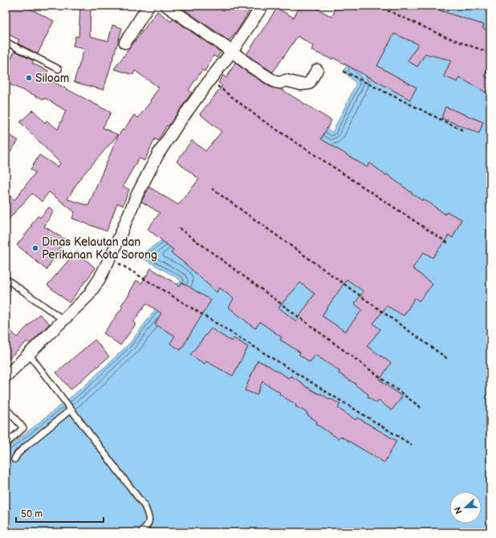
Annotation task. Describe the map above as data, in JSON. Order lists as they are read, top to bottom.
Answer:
{
  "places": ["Siloam", "Dinas Kelautan dan Perikanan Kota Sorong"],
  "scale_bar": "50 m",
  "north": "left"
}
